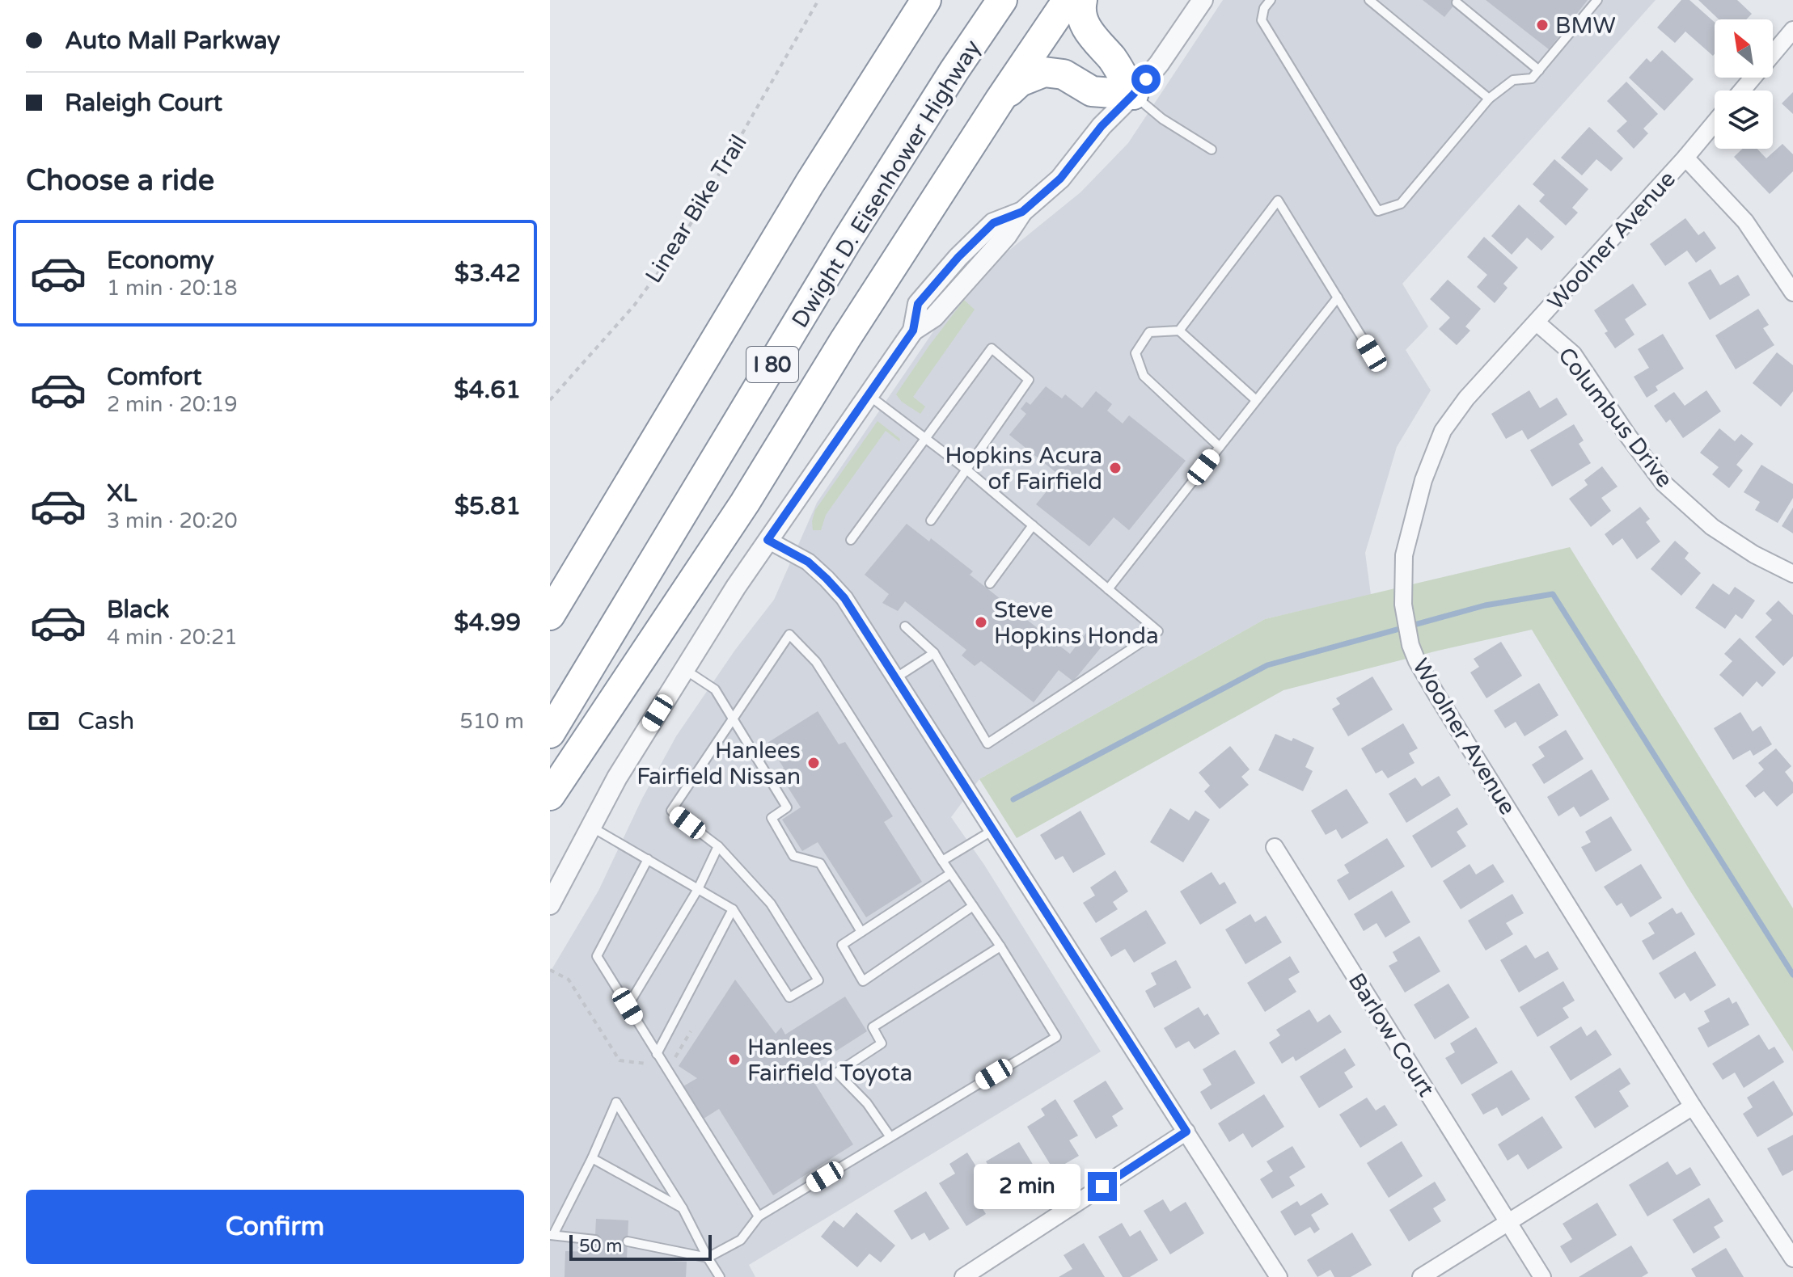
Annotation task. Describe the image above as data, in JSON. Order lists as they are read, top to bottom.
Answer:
{
  "streets": {
    "highway": ["Dwight D. Eisenhower Highway", "I 80"],
    "street": ["Woolner Avenue", "Columbus Drive", "Barlow Court"],
    "path": ["Linear Bike Trail"]
  },
  "crossings": [
    ["Woolner Avenue", "Columbus Drive"]
  ],
  "places": [
    "BMW",
    "Hopkins Acura of Fairfield",
    "Steve Hopkins Honda",
    "Hanlees Fairfield Nissan",
    "Hanlees Fairfield Toyota"
  ],
  "scale_bar": "50 m",
  "north": "top left",
  "page": {
    "banner": ["Auto Mall Parkway", "Raleigh Court"],
    "heading": "Choose a ride",
    "list": [
      {
        "name": "Economy",
        "note": "1 min · 20:18",
        "value": "$3.42"
      },
      {
        "name": "Comfort",
        "note": "2 min · 20:19",
        "value": "$4.61"
      },
      {
        "name": "XL",
        "note": "3 min · 20:20",
        "value": "$5.81"
      },
      {
        "name": "Black",
        "note": "4 min · 20:21",
        "value": "$4.99"
      }
    ],
    "pay": ["Cash", "510 m"],
    "bubble": "2 min",
    "buttons": "Confirm",
    "scale": "50 m"
  }
}
